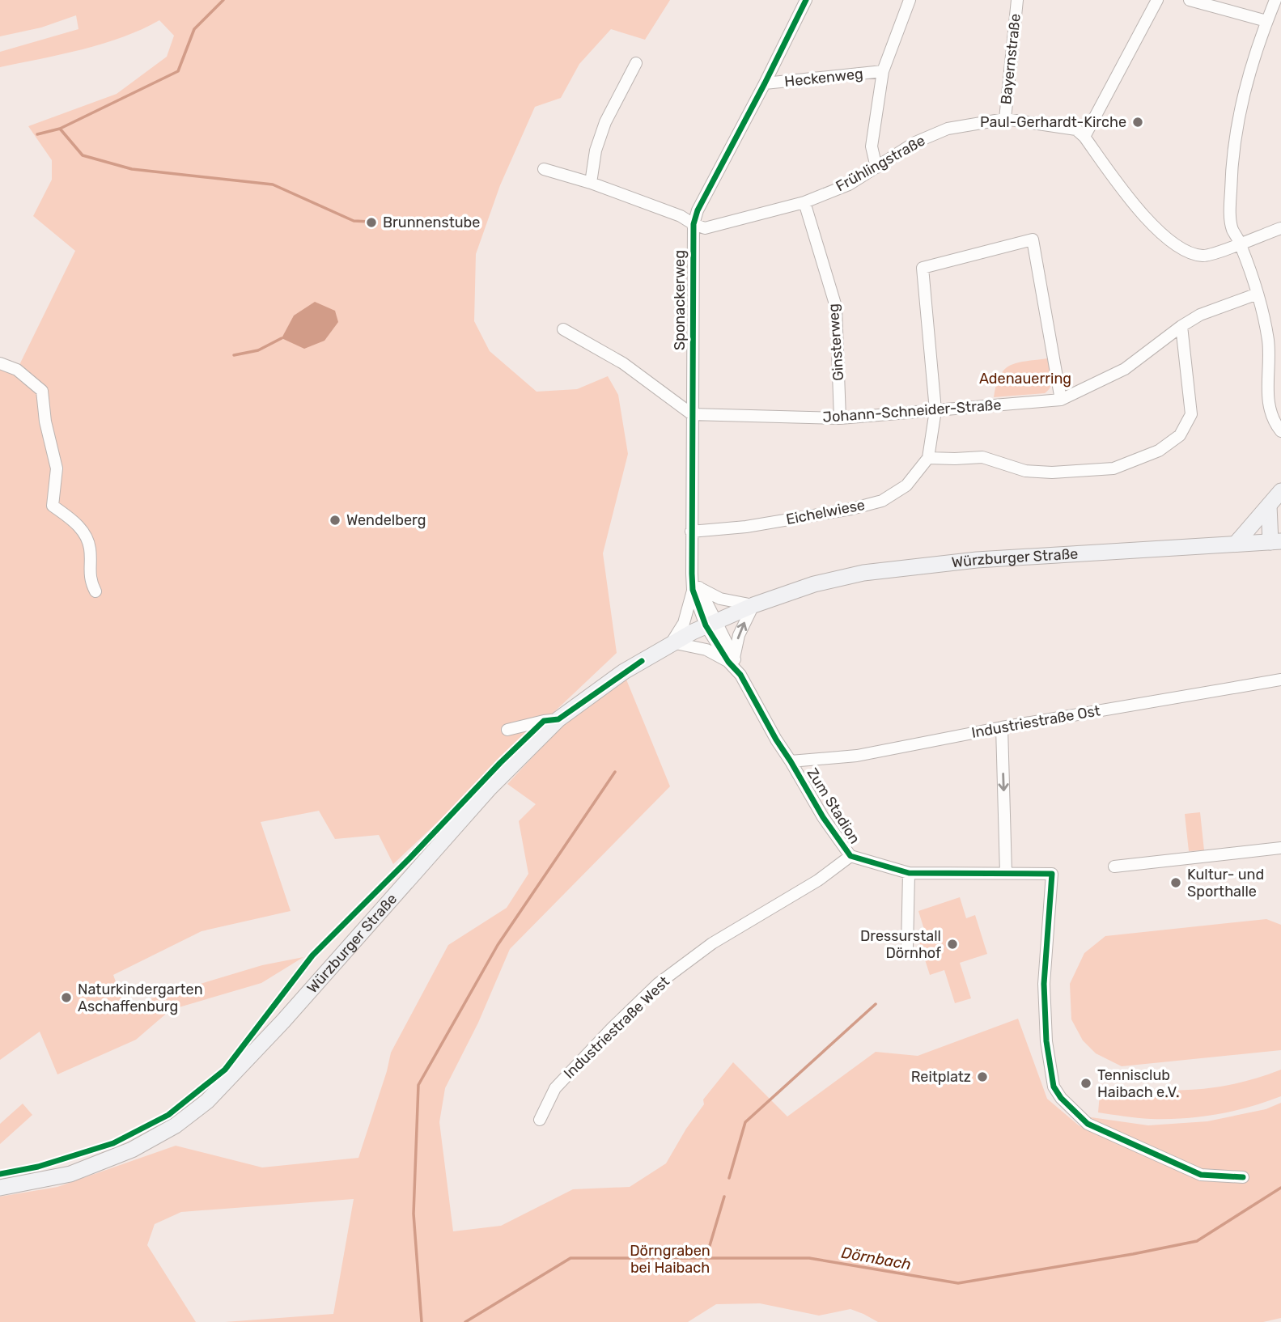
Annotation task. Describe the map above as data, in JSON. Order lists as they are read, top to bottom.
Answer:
{
  "streets": {
    "main road": ["Würzburger Straße"],
    "street": [
      "Bayernstraße",
      "Heckenweg",
      "Frühlingstraße",
      "Sponackerweg",
      "Ginsterweg",
      "Johann-Schneider-Straße",
      "Eichelwiese",
      "Industriestraße Ost",
      "Zum Stadion",
      "Industriestraße West"
    ]
  },
  "crossings": [
    ["Bayernstraße", "Frühlingstraße"],
    ["Heckenweg", "Sponackerweg"],
    ["Frühlingstraße", "Sponackerweg"],
    ["Frühlingstraße", "Ginsterweg"],
    ["Sponackerweg", "Johann-Schneider-Straße"],
    ["Sponackerweg", "Eichelwiese"],
    ["Sponackerweg", "Würzburger Straße"],
    ["Sponackerweg", "Zum Stadion"],
    ["Ginsterweg", "Johann-Schneider-Straße"],
    ["Johann-Schneider-Straße", "Eichelwiese"],
    ["Würzburger Straße", "Zum Stadion"],
    ["Industriestraße Ost", "Zum Stadion"],
    ["Zum Stadion", "Industriestraße West"]
  ],
  "water": ["Dörnbach"],
  "parks": ["Adenauerring", "Dörngraben bei Haibach"],
  "places": [
    "Paul-Gerhardt-Kirche",
    "Brunnenstube",
    "Wendelberg",
    "Kultur- und Sporthalle",
    "Dressurstall Dörnhof",
    "Naturkindergarten Aschaffenburg",
    "Reitplatz",
    "Tennisclub Haibach e.V."
  ]
}
